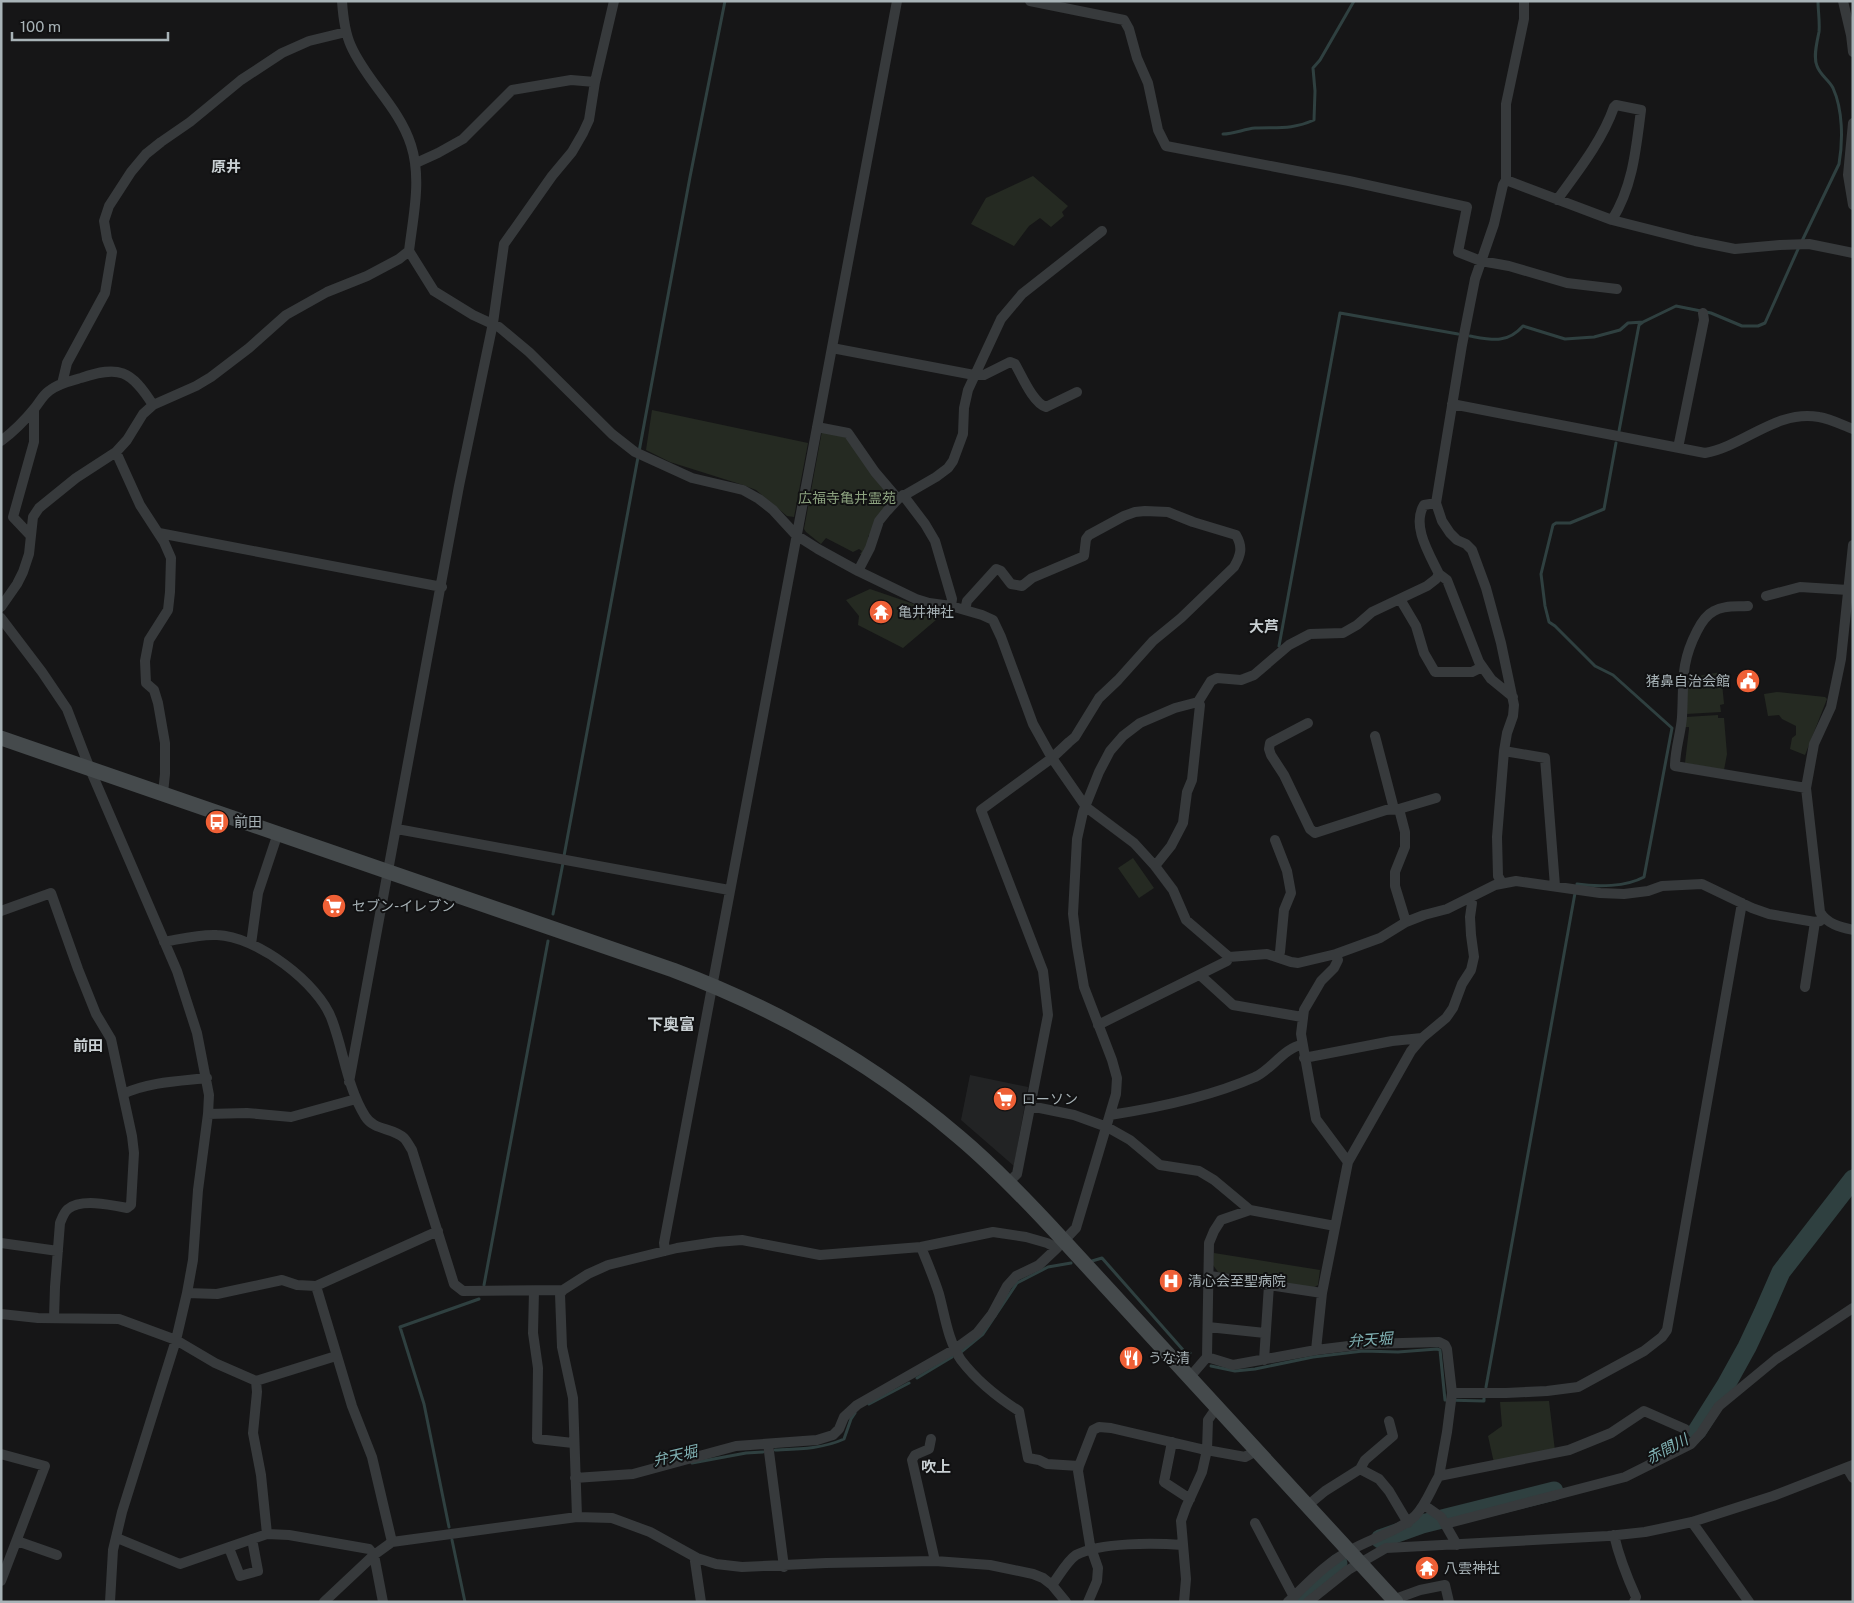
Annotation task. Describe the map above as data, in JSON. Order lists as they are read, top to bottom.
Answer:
{
  "districts": [
    "原井",
    "大芦",
    "下奥富",
    "前田",
    "吹上"
  ],
  "water": ["弁天堀", "赤間川"],
  "parks": ["広福寺亀井霊苑"],
  "places": {
    "temple": ["亀井神社", "八雲神社"],
    "public building": ["猪鼻自治会館"],
    "bus stop": ["前田"],
    "supermarket": ["セブン-イレブン", "ローソン"],
    "hospital": ["清心会至聖病院"],
    "restaurant": ["うな清"]
  },
  "scale_bar": "100 m"
}
